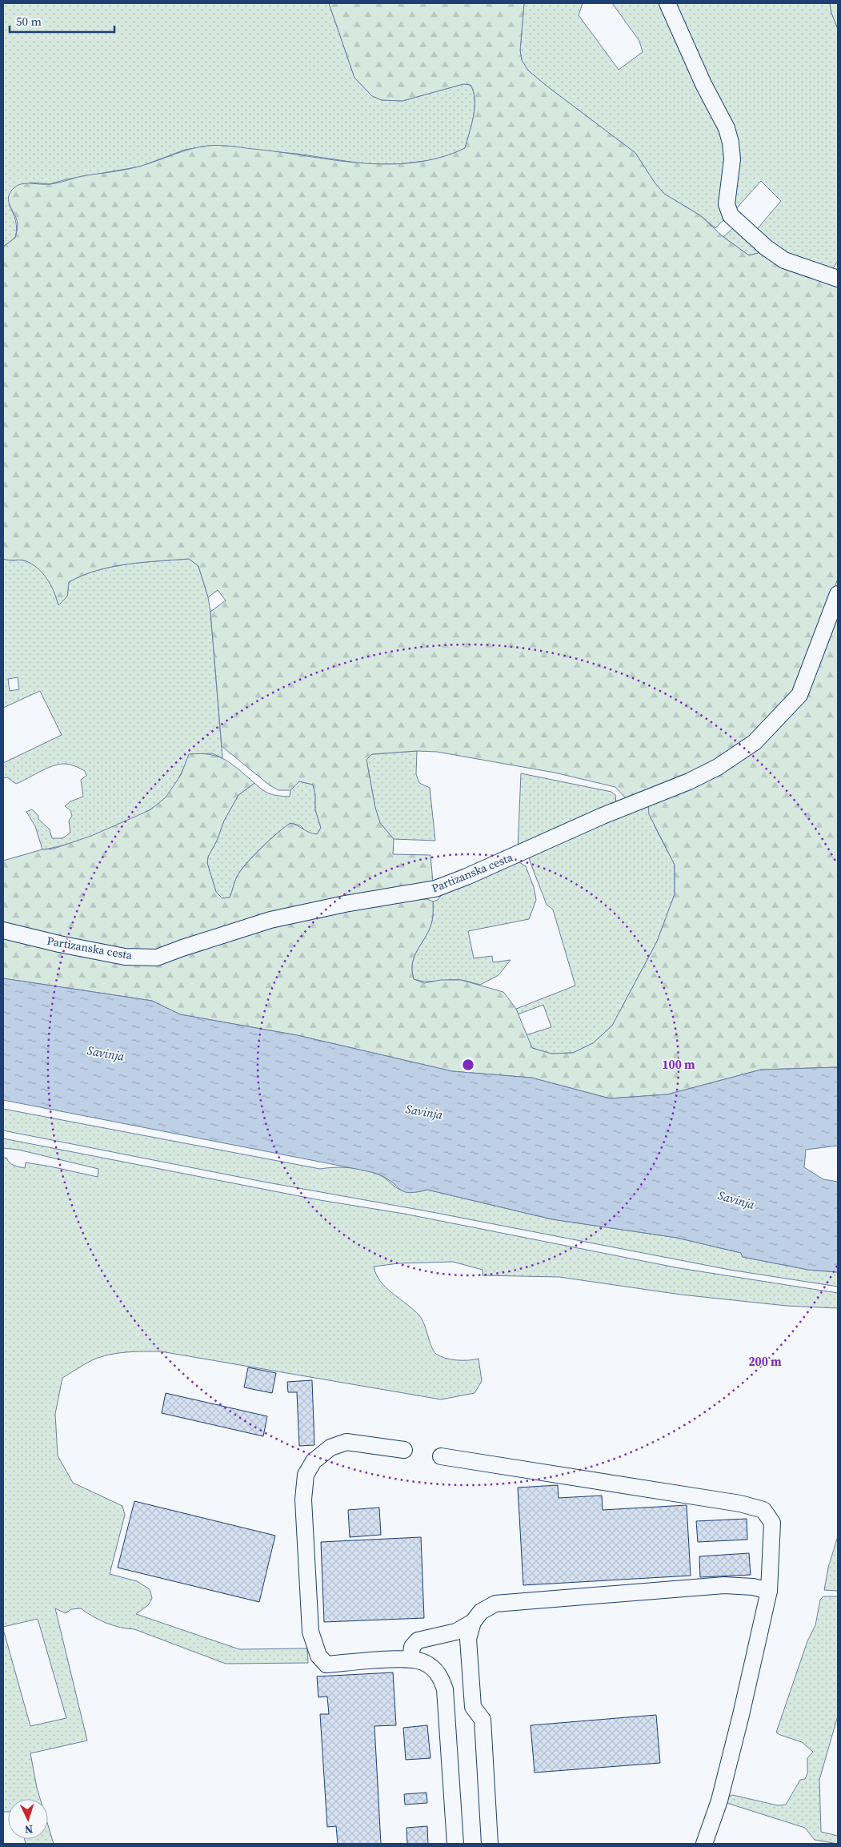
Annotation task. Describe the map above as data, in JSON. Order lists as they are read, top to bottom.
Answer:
{
  "streets": {
    "street": ["Partizanska cesta"]
  },
  "water": ["Savinja"],
  "scale_bar": "50 m",
  "north": "bottom",
  "rings": ["100 m", "200 m"]
}
